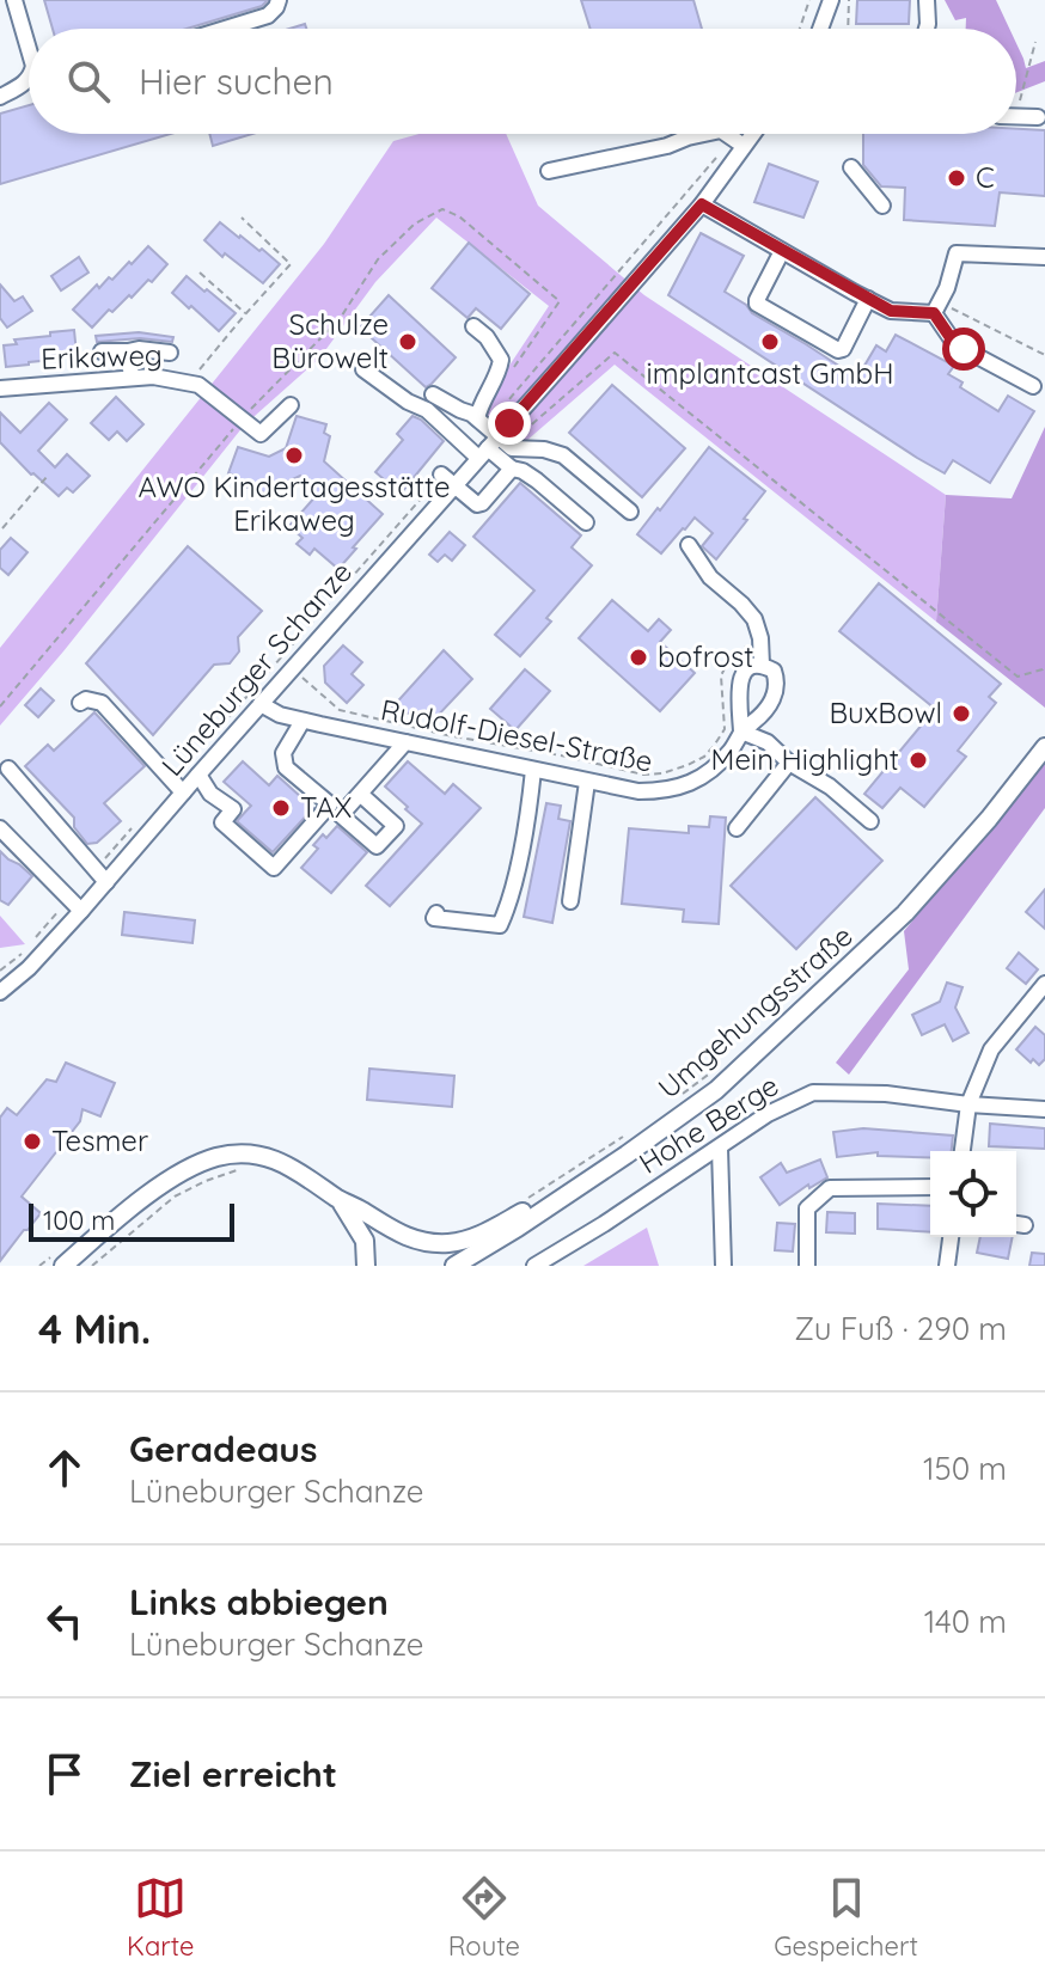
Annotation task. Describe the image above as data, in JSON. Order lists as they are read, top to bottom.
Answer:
{
  "streets": {
    "main road": ["Umgehungsstraße"],
    "street": [
      "Erikaweg",
      "Lüneburger Schanze",
      "Rudolf-Diesel-Straße",
      "Hohe Berge"
    ]
  },
  "crossings": [
    ["Lüneburger Schanze", "Rudolf-Diesel-Straße"]
  ],
  "places": [
    "C",
    "Schulze Bürowelt",
    "implantcast GmbH",
    "AWO Kindertagesstätte Erikaweg",
    "bofrost",
    "BuxBowl",
    "Mein Highlight",
    "TAX",
    "Tesmer"
  ],
  "scale_bar": "100 m",
  "page": {
    "search": "Hier suchen",
    "scale": "100 m",
    "heading": ["4 Min.", "Zu Fuß · 290 m"],
    "list": [
      ["Geradeaus", "Lüneburger Schanze", "150 m"],
      ["Links abbiegen", "Lüneburger Schanze", "140 m"],
      "Ziel erreicht"
    ],
    "nav": ["Karte", "Route", "Gespeichert"]
  }
}
